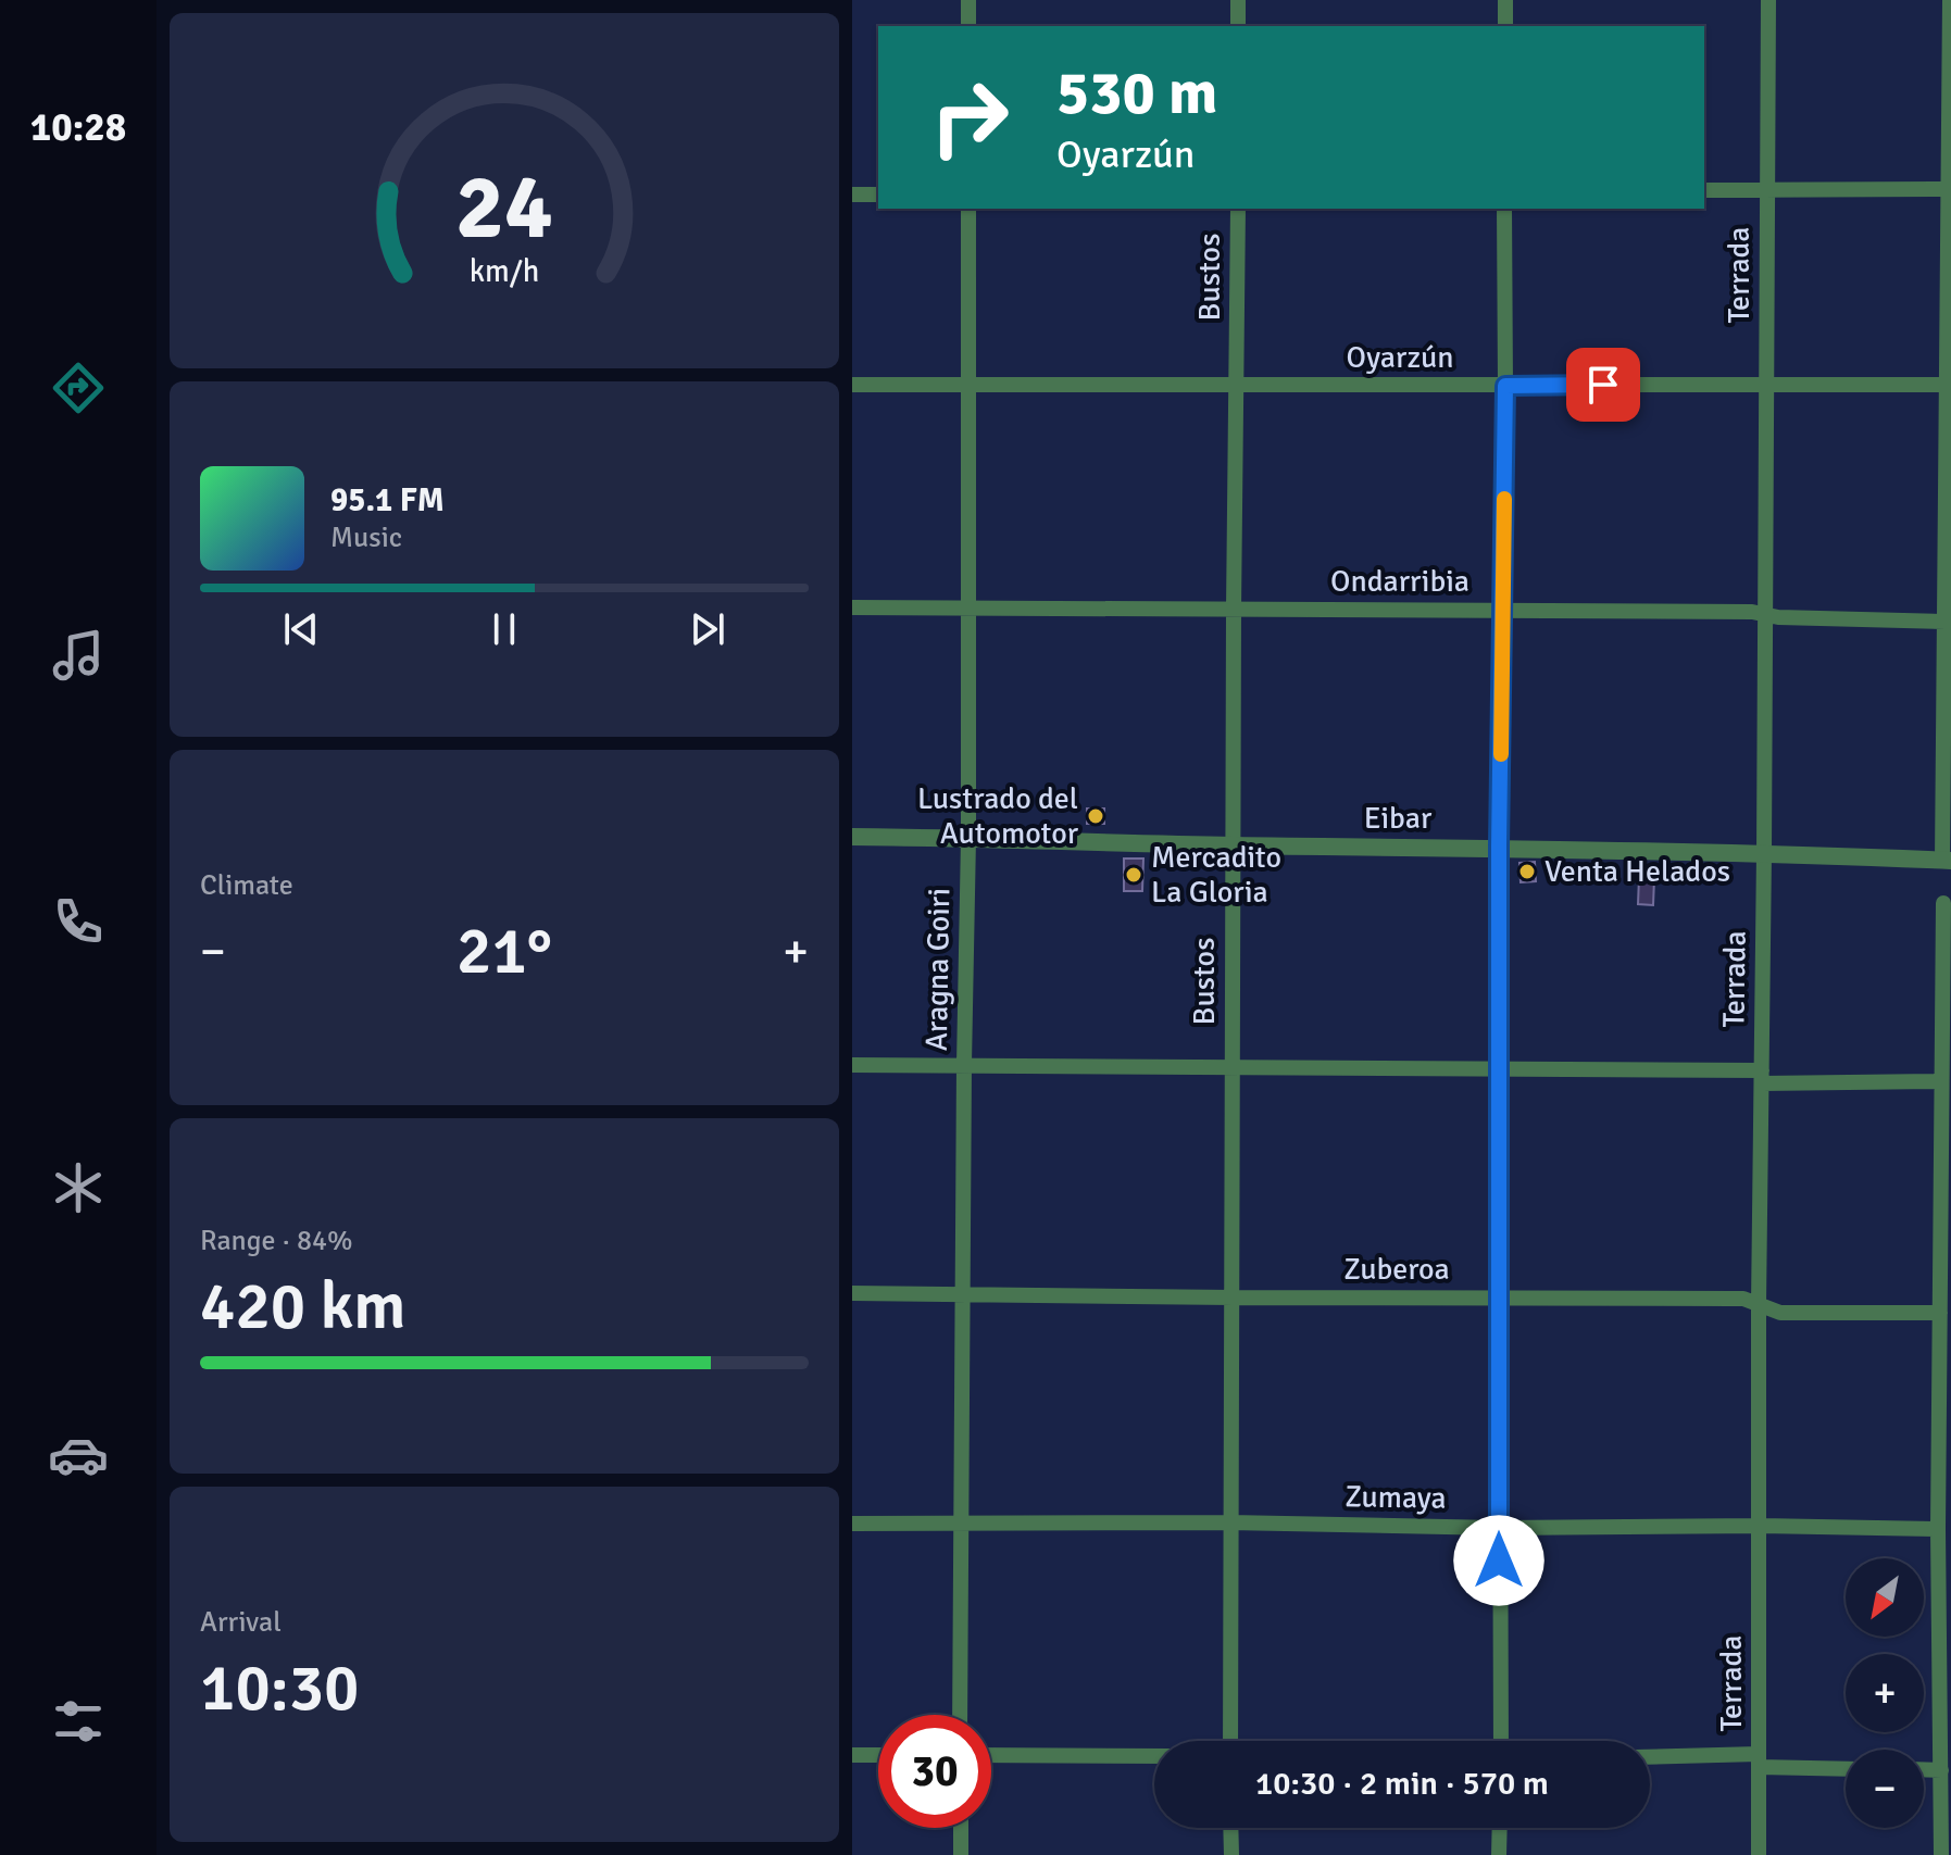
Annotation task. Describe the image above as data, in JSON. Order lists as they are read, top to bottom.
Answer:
{
  "streets": {
    "street": [
      "Terrada",
      "Bustos",
      "Oyarzún",
      "Ondarribia",
      "Eibar",
      "Aragna Goiri",
      "Zuberoa",
      "Zumaya"
    ]
  },
  "crossings": [
    ["Terrada", "Oyarzún"],
    ["Terrada", "Ondarribia"],
    ["Terrada", "Eibar"],
    ["Terrada", "Zuberoa"],
    ["Terrada", "Zumaya"],
    ["Bustos", "Oyarzún"],
    ["Bustos", "Ondarribia"],
    ["Bustos", "Eibar"],
    ["Bustos", "Zuberoa"],
    ["Bustos", "Zumaya"],
    ["Oyarzún", "Aragna Goiri"],
    ["Ondarribia", "Aragna Goiri"],
    ["Eibar", "Aragna Goiri"],
    ["Aragna Goiri", "Zuberoa"],
    ["Aragna Goiri", "Zumaya"]
  ],
  "places": ["Lustrado del Automotor", "Venta Helados", "Mercadito La Gloria"],
  "north": "bottom left",
  "page": {
    "tabs": "10:28",
    "turn": ["530 m", "Oyarzún"],
    "song": ["95.1 FM", "Music"],
    "tile": [
      "Climate",
      ["Range · 84%", "420 km"],
      ["Arrival", "10:30"]
    ],
    "heat": ["−", "21°", "+"],
    "map_buttons": ["+", "−"],
    "limit": "30",
    "trip": "10:30 · 2 min · 570 m",
    "gauge": ["24", "km/h"]
  }
}
